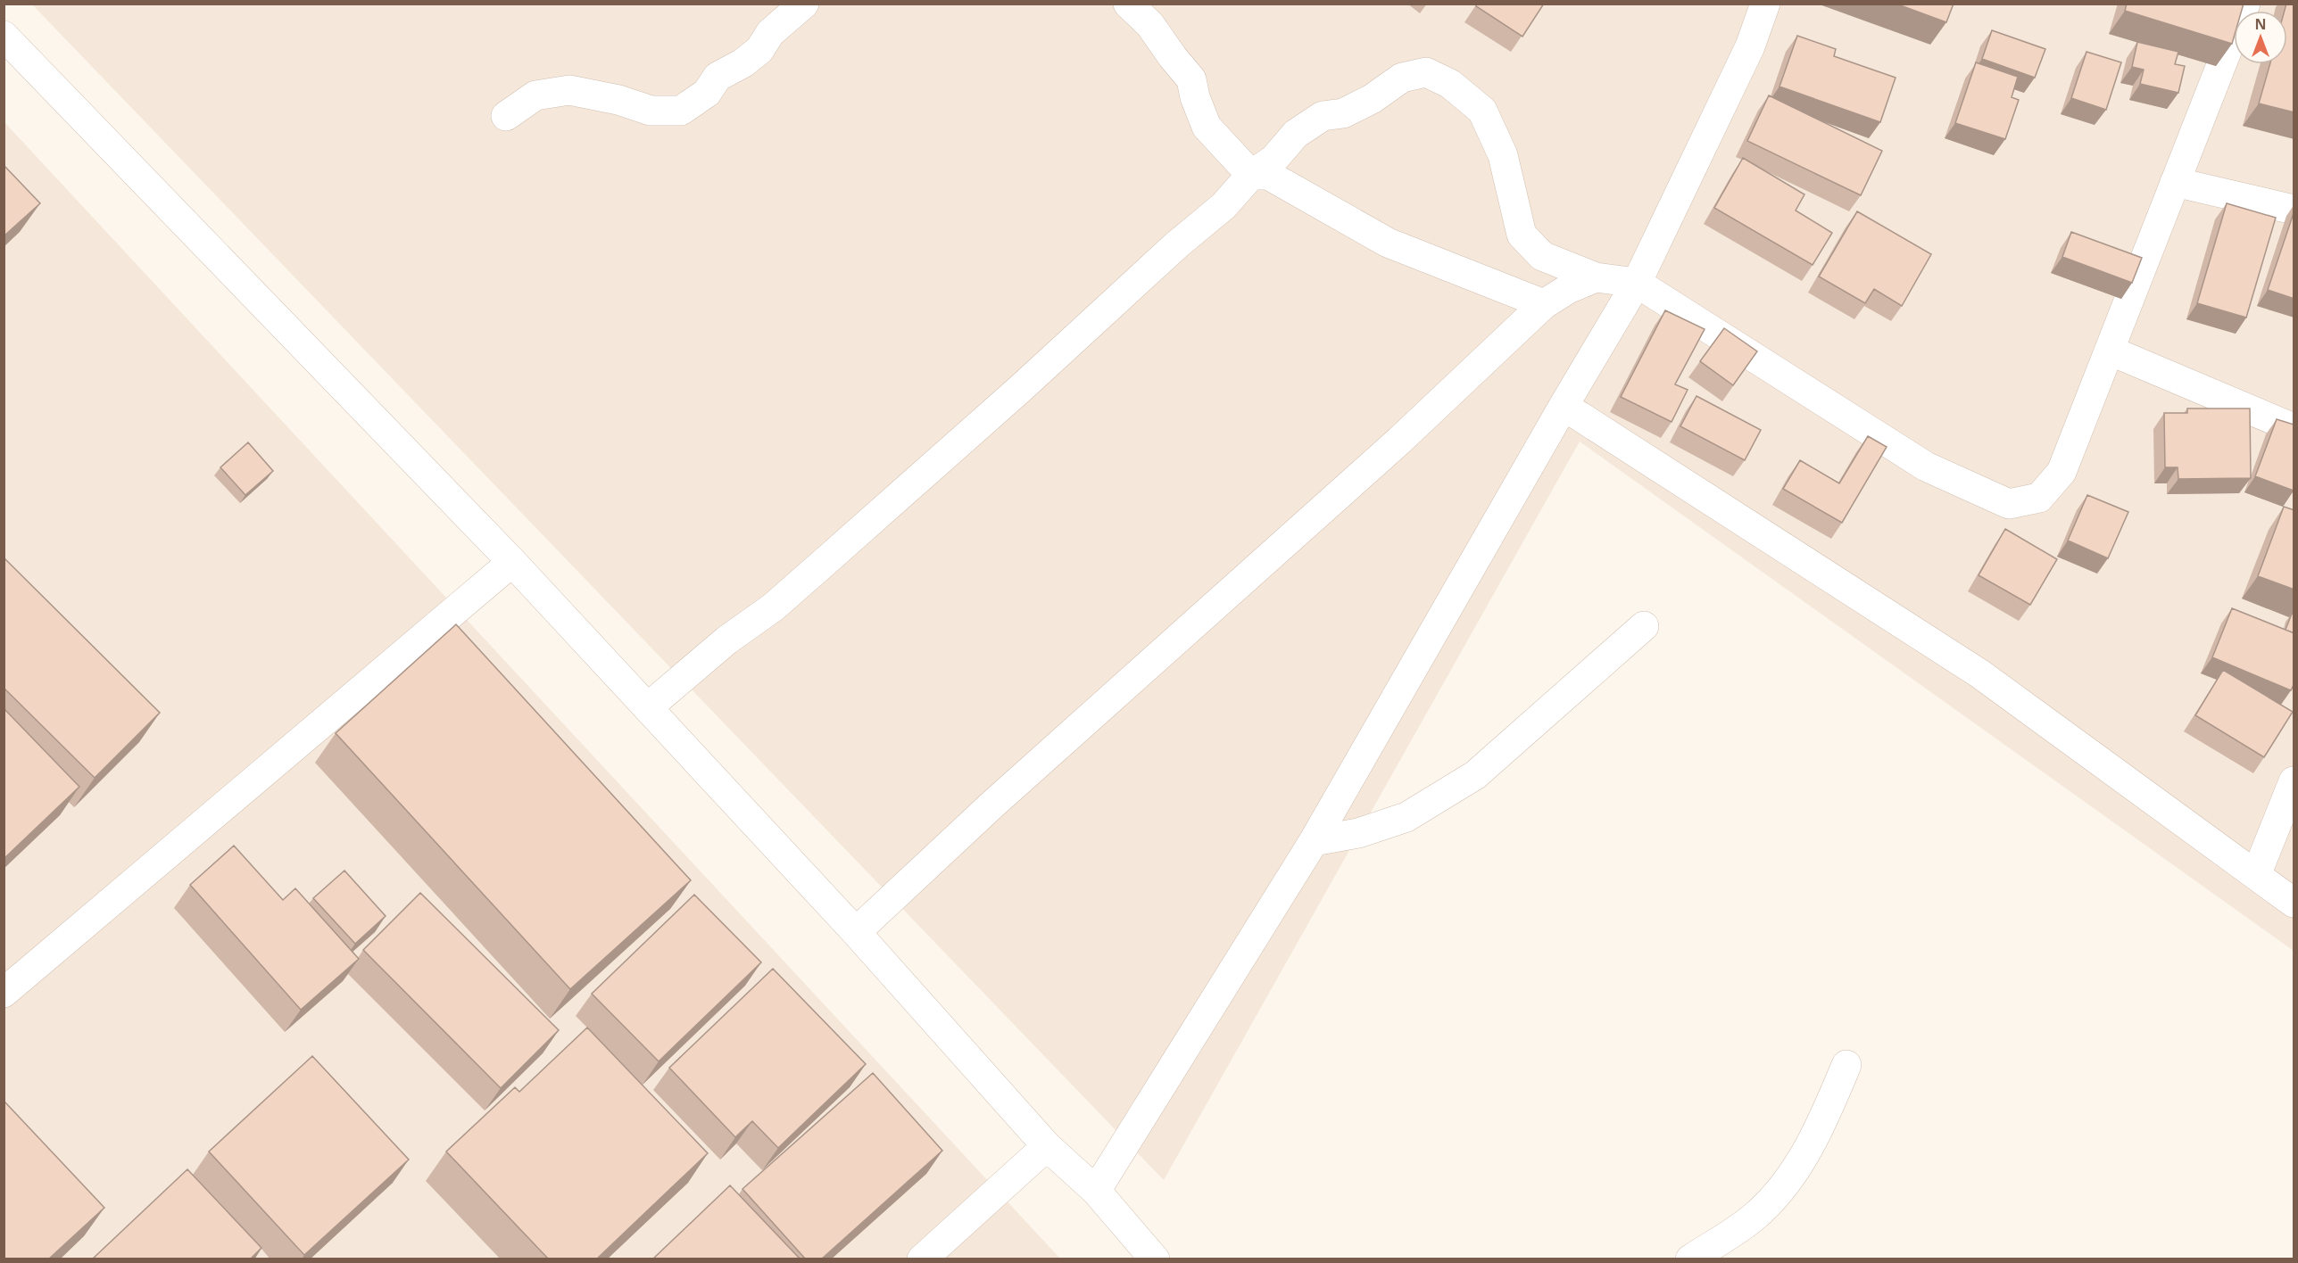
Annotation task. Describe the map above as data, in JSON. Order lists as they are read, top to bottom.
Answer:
{
  "north": "top"
}
